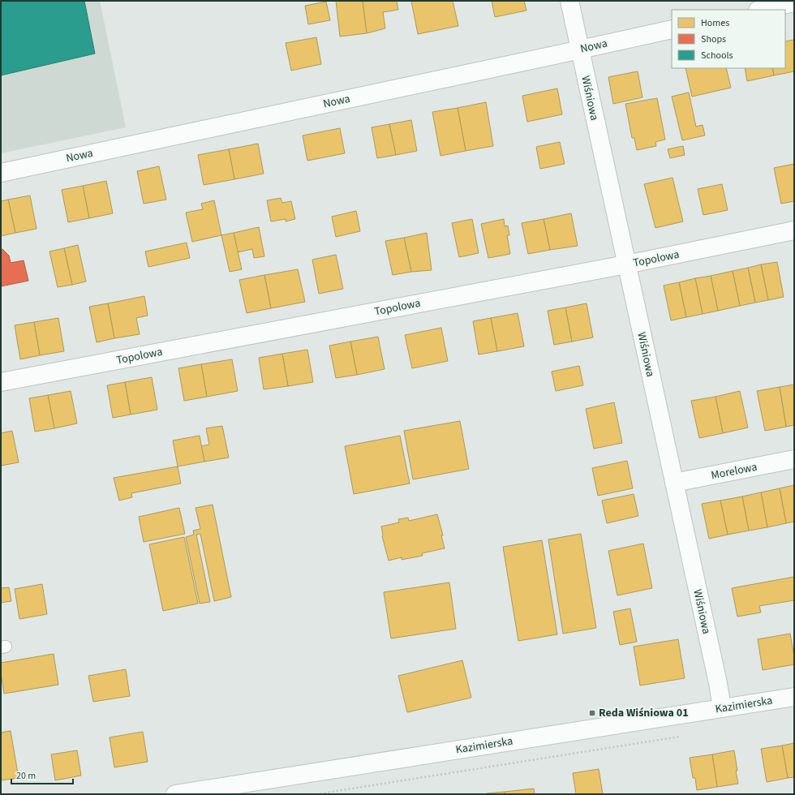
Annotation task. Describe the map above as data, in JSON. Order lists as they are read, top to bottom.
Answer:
{
  "streets": {
    "street": [
      "Nowa",
      "Wiśniowa",
      "Topolowa",
      "Morelowa",
      "Kazimierska"
    ]
  },
  "crossings": [
    ["Nowa", "Wiśniowa"],
    ["Wiśniowa", "Topolowa"],
    ["Wiśniowa", "Morelowa"],
    ["Wiśniowa", "Kazimierska"]
  ],
  "places": {
    "transit": ["Reda Wiśniowa 01"]
  },
  "legend": ["Homes", "Shops", "Schools"],
  "scale_bar": "20 m"
}
